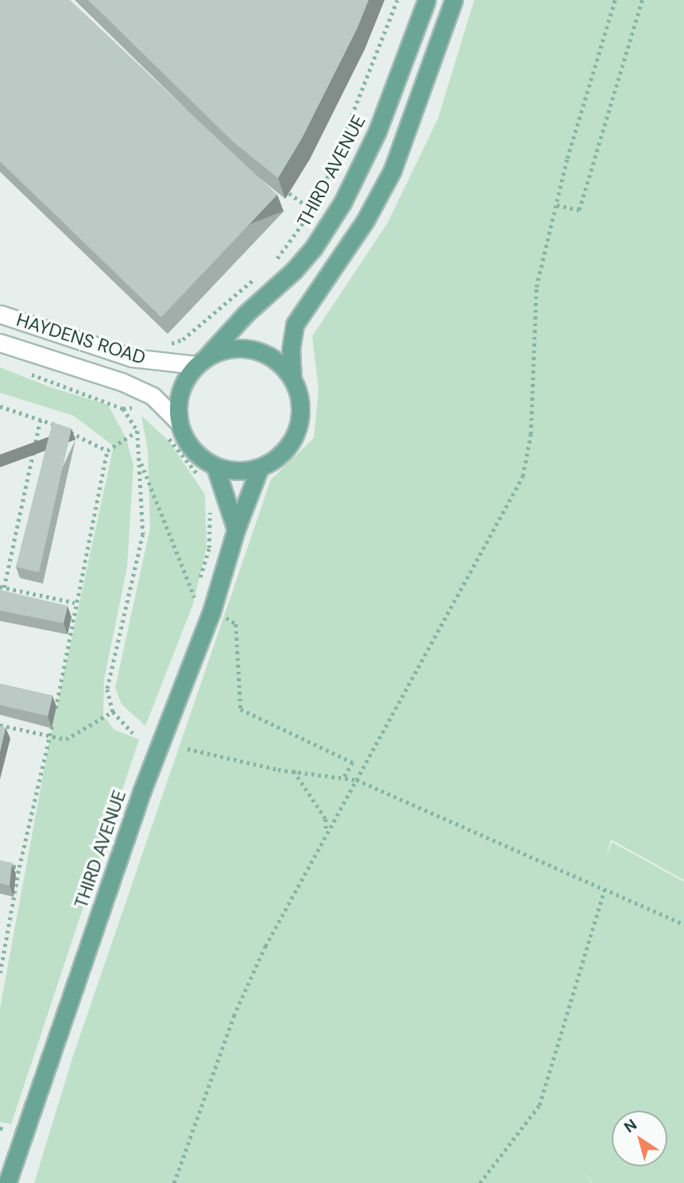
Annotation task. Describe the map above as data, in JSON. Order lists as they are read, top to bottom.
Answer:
{
  "streets": {
    "main road": ["THIRD AVENUE"],
    "street": ["HAYDENS ROAD"]
  },
  "crossings": [
    ["THIRD AVENUE", "HAYDENS ROAD"]
  ],
  "north": "top left"
}
